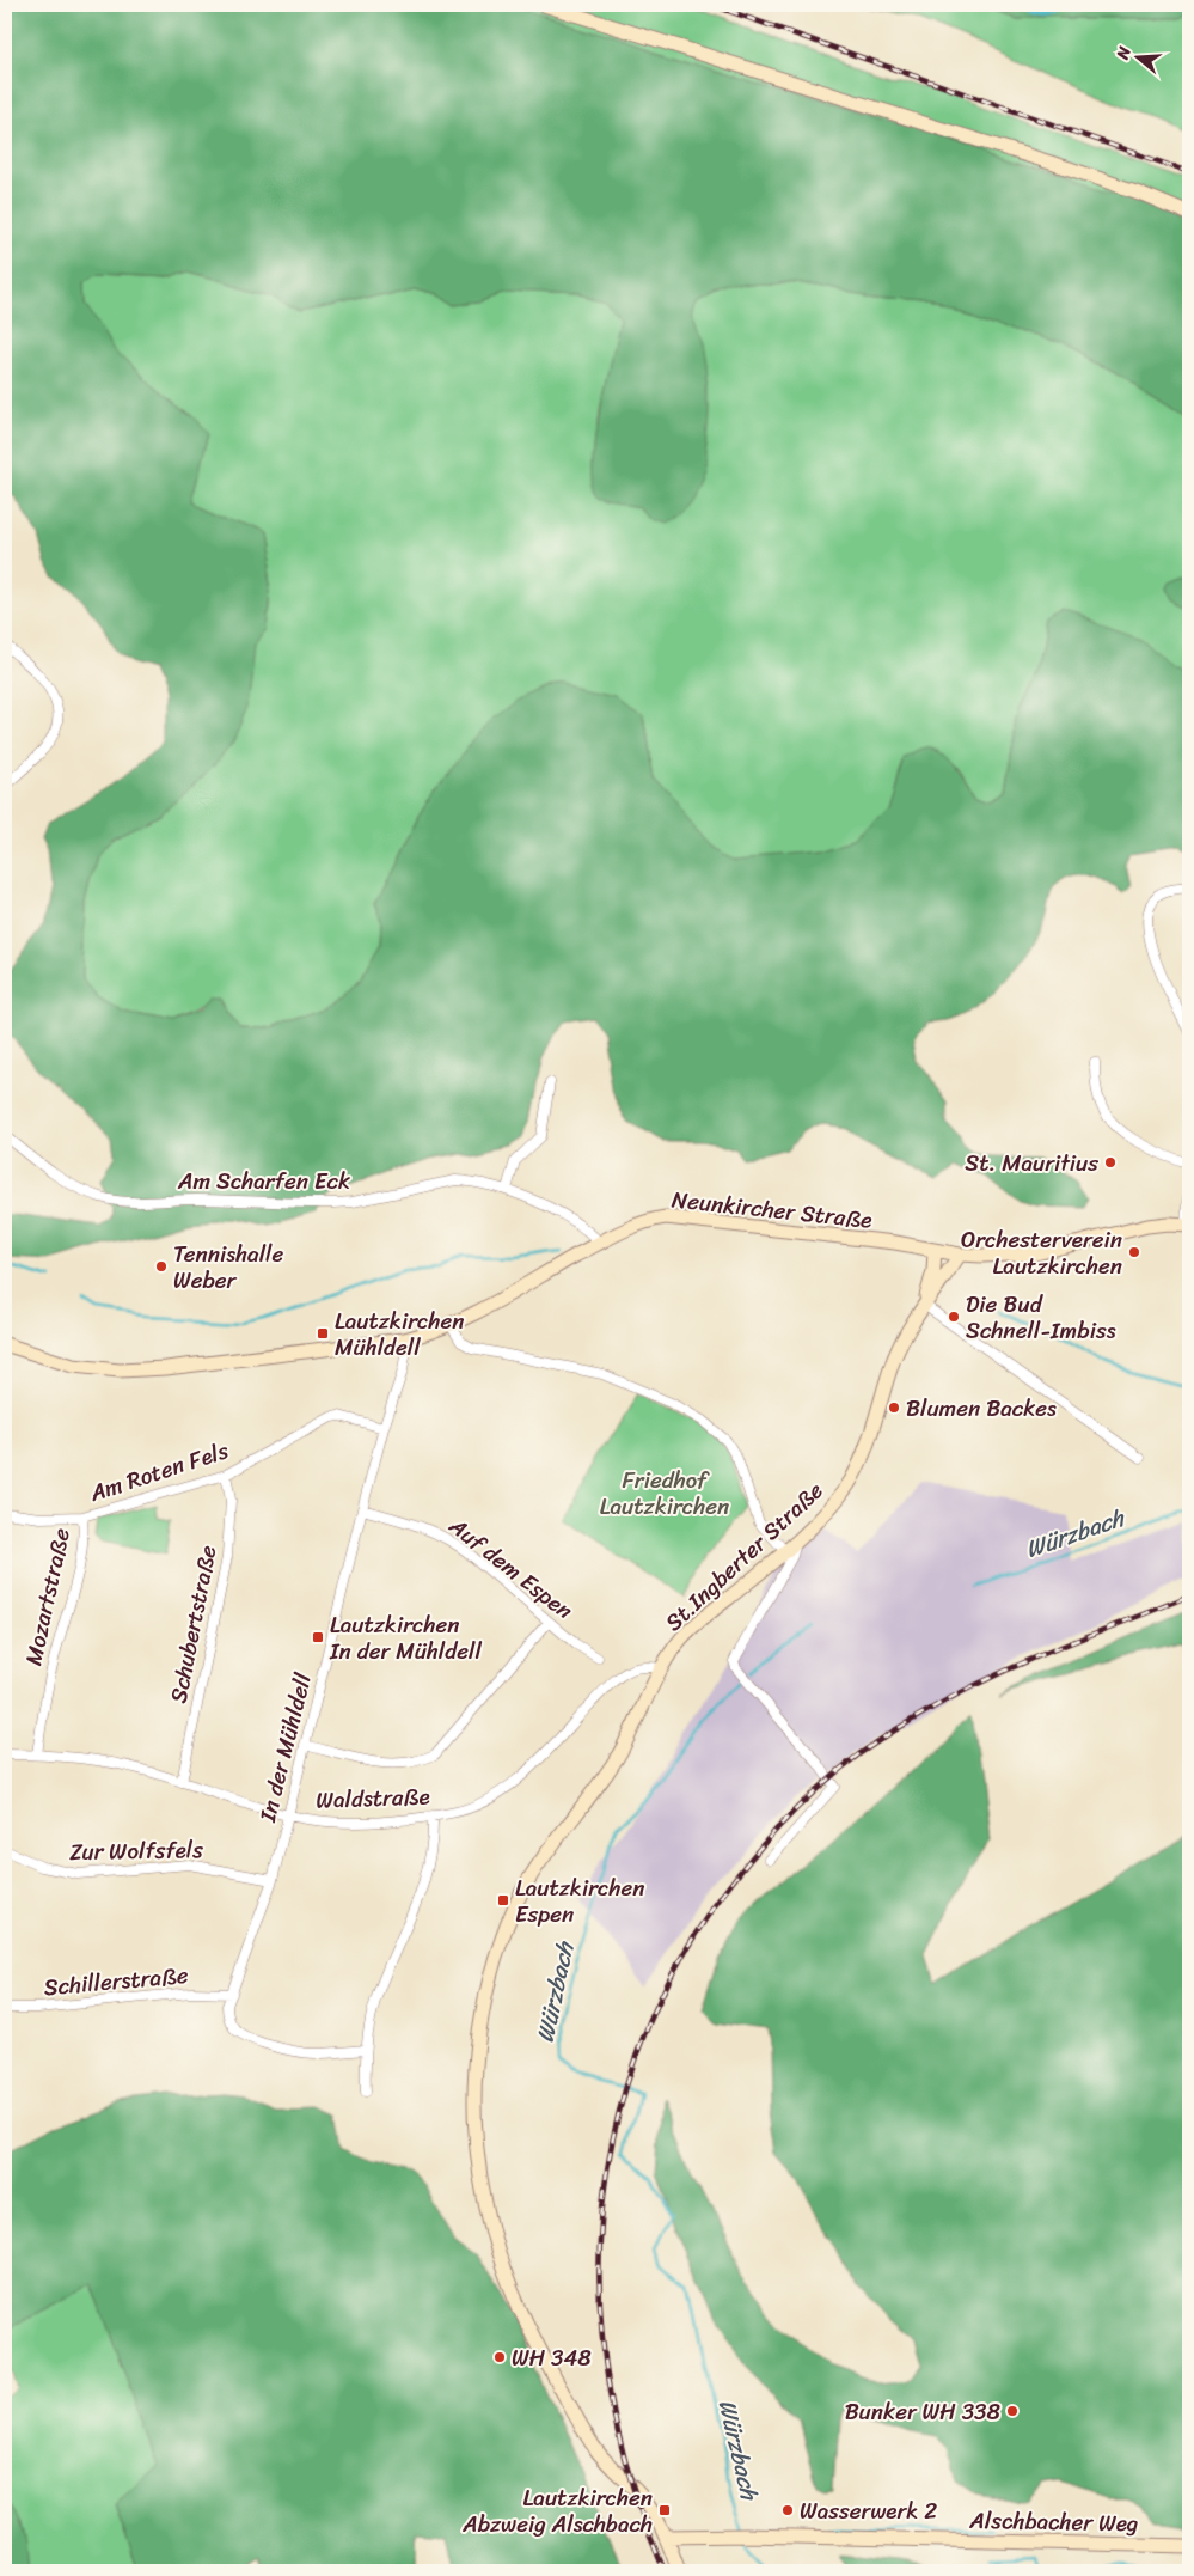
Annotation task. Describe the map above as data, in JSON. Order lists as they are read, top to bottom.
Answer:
{
  "streets": {
    "main road": ["Neunkircher Straße", "St.Ingberter Straße", "Alschbacher Weg"],
    "street": [
      "Am Scharfen Eck",
      "Am Roten Fels",
      "Auf dem Espen",
      "Mozartstraße",
      "Schubertstraße",
      "In der Mühldell",
      "Waldstraße",
      "Zur Wolfsfels",
      "Schillerstraße"
    ]
  },
  "crossings": [
    ["Am Scharfen Eck", "Neunkircher Straße"],
    ["Neunkircher Straße", "St.Ingberter Straße"],
    ["Neunkircher Straße", "In der Mühldell"],
    ["Am Roten Fels", "Mozartstraße"],
    ["Am Roten Fels", "Schubertstraße"],
    ["Am Roten Fels", "In der Mühldell"],
    ["St.Ingberter Straße", "Waldstraße"],
    ["St.Ingberter Straße", "Alschbacher Weg"],
    ["Auf dem Espen", "In der Mühldell"],
    ["Mozartstraße", "Waldstraße"],
    ["Schubertstraße", "Waldstraße"],
    ["In der Mühldell", "Waldstraße"],
    ["In der Mühldell", "Zur Wolfsfels"],
    ["In der Mühldell", "Schillerstraße"]
  ],
  "water": ["Würzbach"],
  "parks": ["Friedhof Lautzkirchen"],
  "places": {
    "other": [
      "St. Mauritius",
      "Orchesterverein Lautzkirchen",
      "Tennishalle Weber",
      "Die Bud Schnell-Imbiss",
      "Blumen Backes",
      "WH 348",
      "Bunker WH 338",
      "Wasserwerk 2"
    ],
    "transit": [
      "Lautzkirchen Mühldell",
      "Lautzkirchen In der Mühldell",
      "Lautzkirchen Espen",
      "Lautzkirchen Abzweig Alschbach"
    ]
  },
  "north": "left"
}
